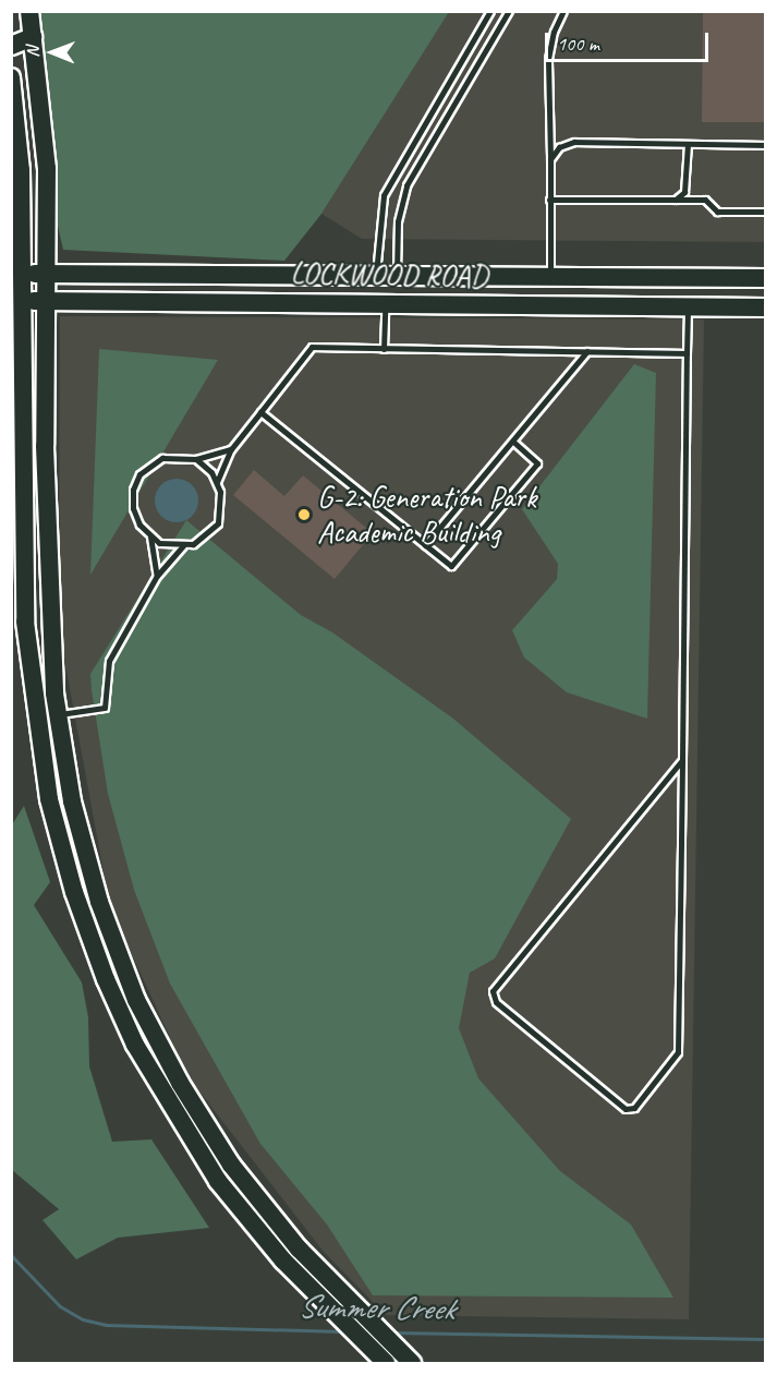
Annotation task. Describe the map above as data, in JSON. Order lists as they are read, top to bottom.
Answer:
{
  "streets": {
    "main road": ["LOCKWOOD ROAD"]
  },
  "water": ["Summer Creek"],
  "places": ["G-2: Generation Park Academic Building"],
  "scale_bar": "100 m",
  "north": "left"
}
